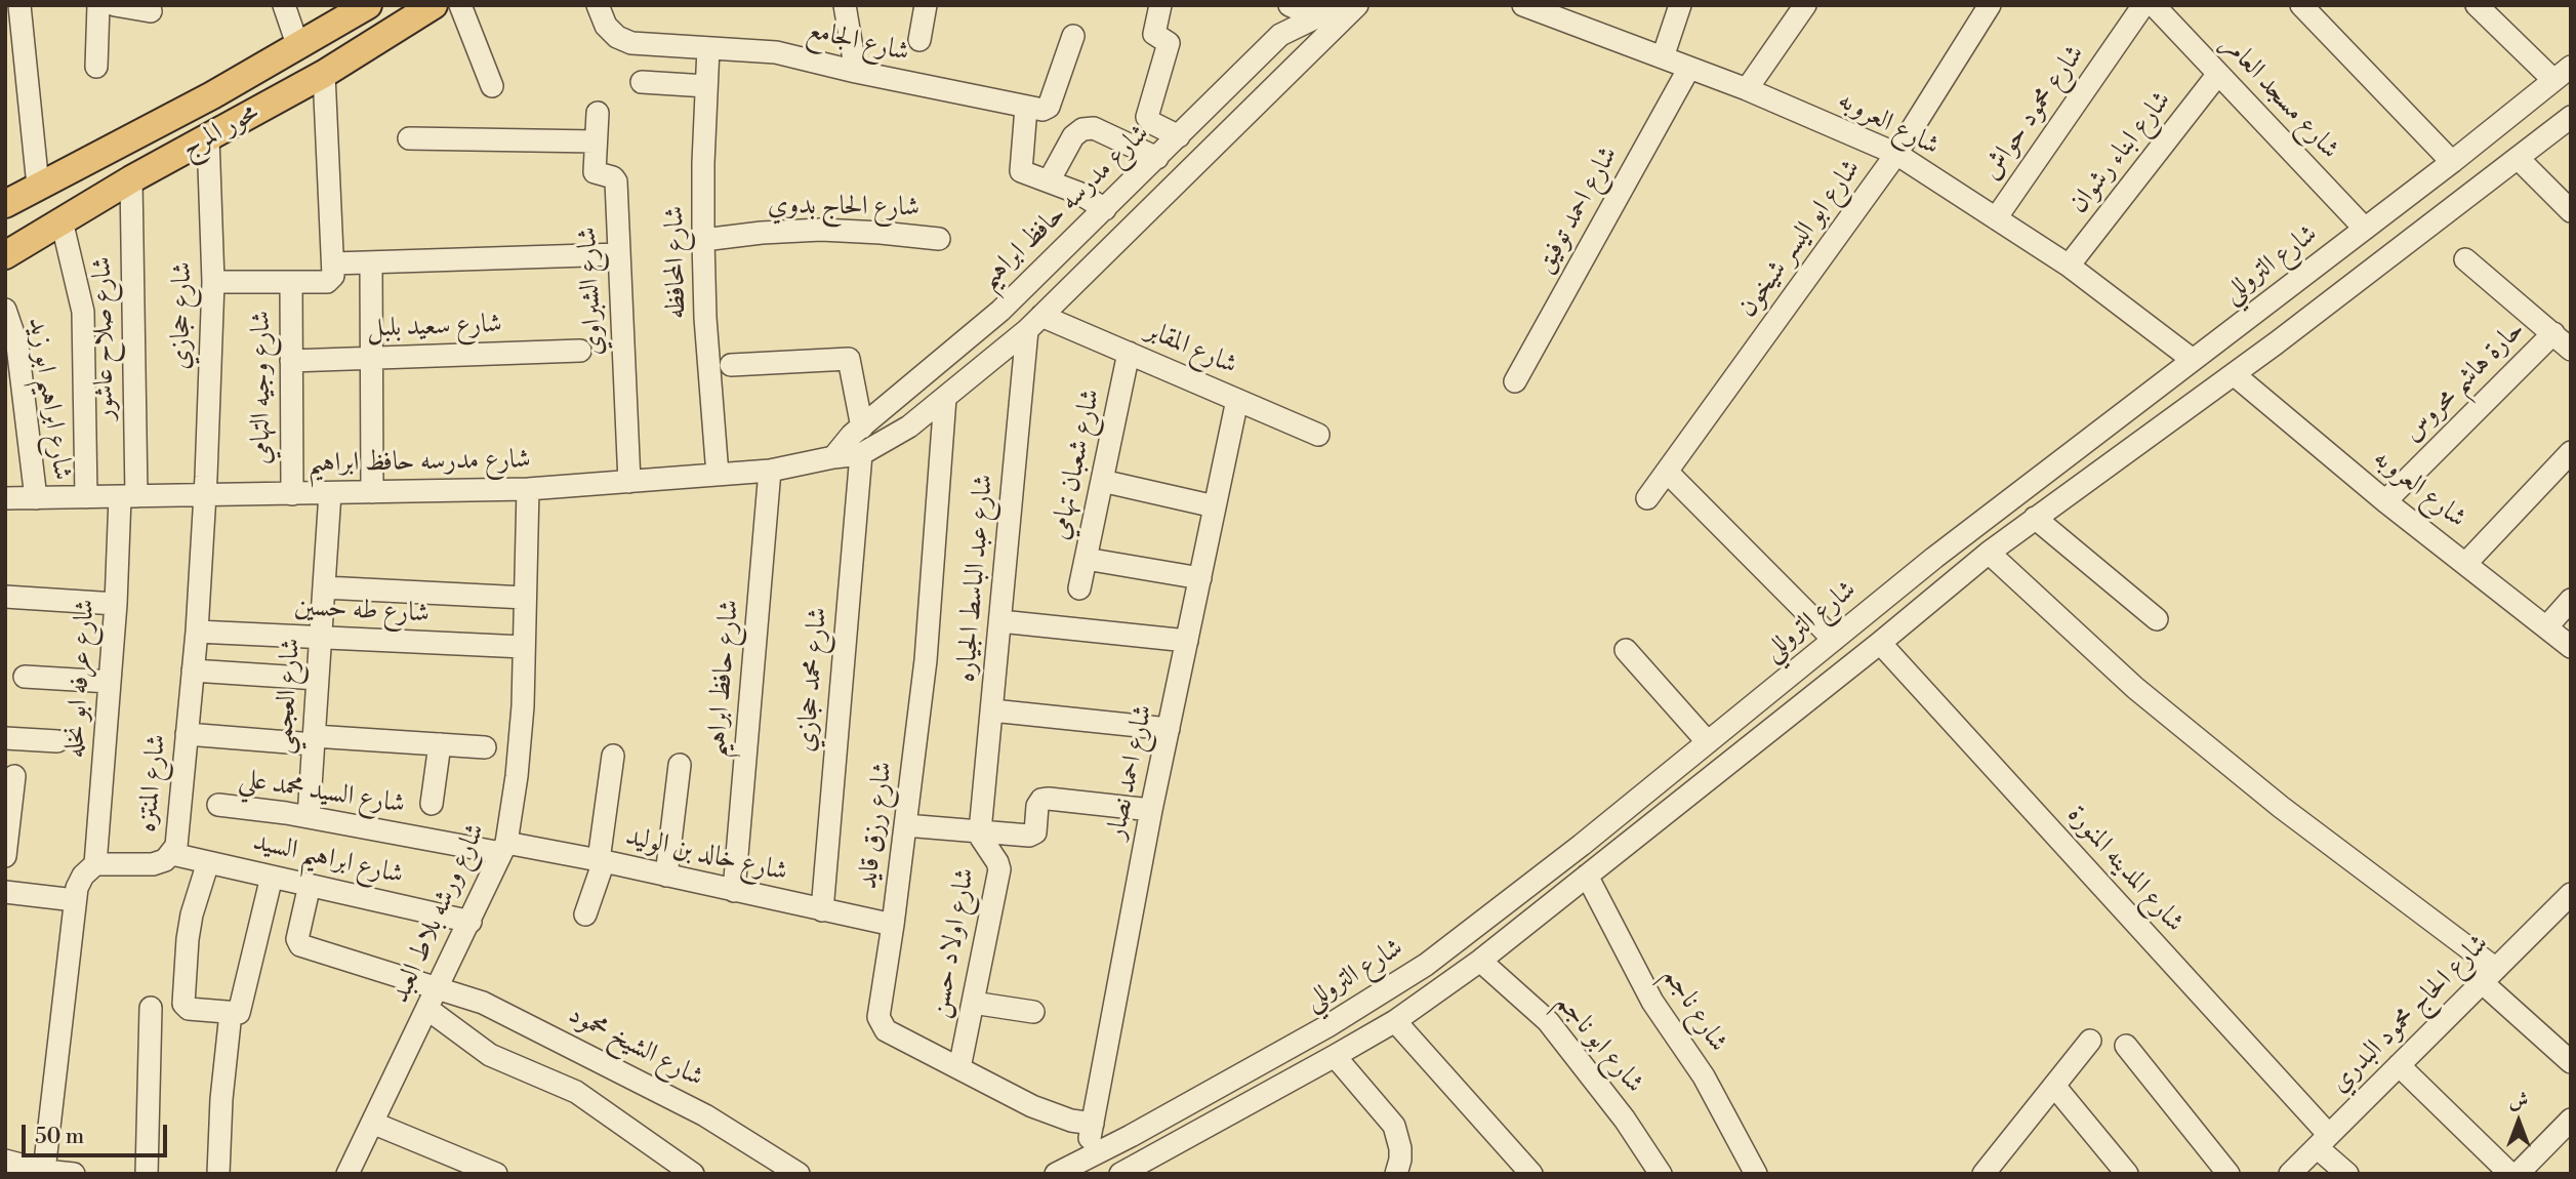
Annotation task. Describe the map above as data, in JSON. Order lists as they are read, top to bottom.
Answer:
{
  "streets": {
    "main road": ["محور المرج"],
    "street": [
      "شارع الجامع",
      "شارع مسجد العامر",
      "شارع محمود حواش",
      "شارع العروبه",
      "شارع ابناء رشوان",
      "شارع الحاج بدوي",
      "شارع مدرسه حافظ ابراهيم",
      "شارع احمد توفيق",
      "شارع ابو اليسر شيخون",
      "شارع المحافظه",
      "شارع التروللي",
      "شارع الشبراوي",
      "شارع حجازي",
      "شارع سعيد بلبل",
      "شارع صلاح عاشور",
      "شارع المقابر",
      "حارة هاشم محروس",
      "شارع وجيه التهامي",
      "شارع ابراهيم ابو زيد",
      "شارع شعبان تهامي",
      "شارع عبد الباسط الجياره",
      "شارع طه حسين",
      "شارع عرفه ابو نخله",
      "شارع حافظ ابراهيم",
      "شارع محمد حجازي",
      "شارع العجمي",
      "شارع احمد نصار",
      "شارع المنتزه",
      "شارع السيد محمد علي",
      "شارع رزق قايد",
      "شارع خالد بن الوليد",
      "شارع ابراهيم السيد",
      "شارع المدينه المنورة",
      "شارع ورشه بلاط العبد",
      "شارع اولاد حسن",
      "شارع ناجم",
      "شارع الحاج محمود البدري",
      "شارع ابو ناجم",
      "شارع الشيخ محمود"
    ]
  },
  "crossings": [
    ["شارع الجامع", "شارع المحافظه"],
    ["شارع مسجد العامر", "شارع ابناء رشوان"],
    ["شارع مسجد العامر", "شارع التروللي"],
    ["شارع محمود حواش", "شارع العروبه"],
    ["شارع العروبه", "شارع ابناء رشوان"],
    ["شارع العروبه", "شارع احمد توفيق"],
    ["شارع العروبه", "شارع ابو اليسر شيخون"],
    ["شارع العروبه", "شارع التروللي"],
    ["شارع العروبه", "حارة هاشم محروس"],
    ["محور المرج", "شارع حجازي"],
    ["محور المرج", "شارع صلاح عاشور"],
    ["شارع الحاج بدوي", "شارع المحافظه"],
    ["شارع مدرسه حافظ ابراهيم", "شارع المحافظه"],
    ["شارع مدرسه حافظ ابراهيم", "شارع الشبراوي"],
    ["شارع مدرسه حافظ ابراهيم", "شارع حجازي"],
    ["شارع مدرسه حافظ ابراهيم", "شارع صلاح عاشور"],
    ["شارع مدرسه حافظ ابراهيم", "شارع المقابر"],
    ["شارع مدرسه حافظ ابراهيم", "شارع وجيه التهامي"],
    ["شارع مدرسه حافظ ابراهيم", "شارع ابراهيم ابو زيد"],
    ["شارع مدرسه حافظ ابراهيم", "شارع عبد الباسط الجياره"],
    ["شارع مدرسه حافظ ابراهيم", "شارع عرفه ابو نخله"],
    ["شارع مدرسه حافظ ابراهيم", "شارع حافظ ابراهيم"],
    ["شارع مدرسه حافظ ابراهيم", "شارع محمد حجازي"],
    ["شارع مدرسه حافظ ابراهيم", "شارع العجمي"],
    ["شارع مدرسه حافظ ابراهيم", "شارع المنتزه"],
    ["شارع مدرسه حافظ ابراهيم", "شارع رزق قايد"],
    ["شارع مدرسه حافظ ابراهيم", "شارع ورشه بلاط العبد"],
    ["شارع التروللي", "شارع احمد نصار"],
    ["شارع حجازي", "شارع المنتزه"],
    ["شارع سعيد بلبل", "شارع وجيه التهامي"],
    ["شارع صلاح عاشور", "شارع عرفه ابو نخله"],
    ["شارع المقابر", "شارع شعبان تهامي"],
    ["شارع المقابر", "شارع عبد الباسط الجياره"],
    ["شارع المقابر", "شارع احمد نصار"],
    ["شارع عبد الباسط الجياره", "شارع اولاد حسن"],
    ["شارع طه حسين", "شارع العجمي"],
    ["شارع طه حسين", "شارع المنتزه"],
    ["شارع طه حسين", "شارع ورشه بلاط العبد"],
    ["شارع عرفه ابو نخله", "شارع المنتزه"],
    ["شارع حافظ ابراهيم", "شارع خالد بن الوليد"],
    ["شارع محمد حجازي", "شارع خالد بن الوليد"],
    ["شارع العجمي", "شارع السيد محمد علي"],
    ["شارع احمد نصار", "شارع رزق قايد"],
    ["شارع المنتزه", "شارع ابراهيم السيد"],
    ["شارع السيد محمد علي", "شارع خالد بن الوليد"],
    ["شارع السيد محمد علي", "شارع ورشه بلاط العبد"],
    ["شارع رزق قايد", "شارع خالد بن الوليد"],
    ["شارع رزق قايد", "شارع اولاد حسن"],
    ["شارع خالد بن الوليد", "شارع ورشه بلاط العبد"],
    ["شارع ابراهيم السيد", "شارع ورشه بلاط العبد"],
    ["شارع ابراهيم السيد", "شارع الشيخ محمود"],
    ["شارع المدينه المنورة", "شارع الحاج محمود البدري"],
    ["شارع ورشه بلاط العبد", "شارع الشيخ محمود"]
  ],
  "scale_bar": "50 m",
  "north": "top"
}
